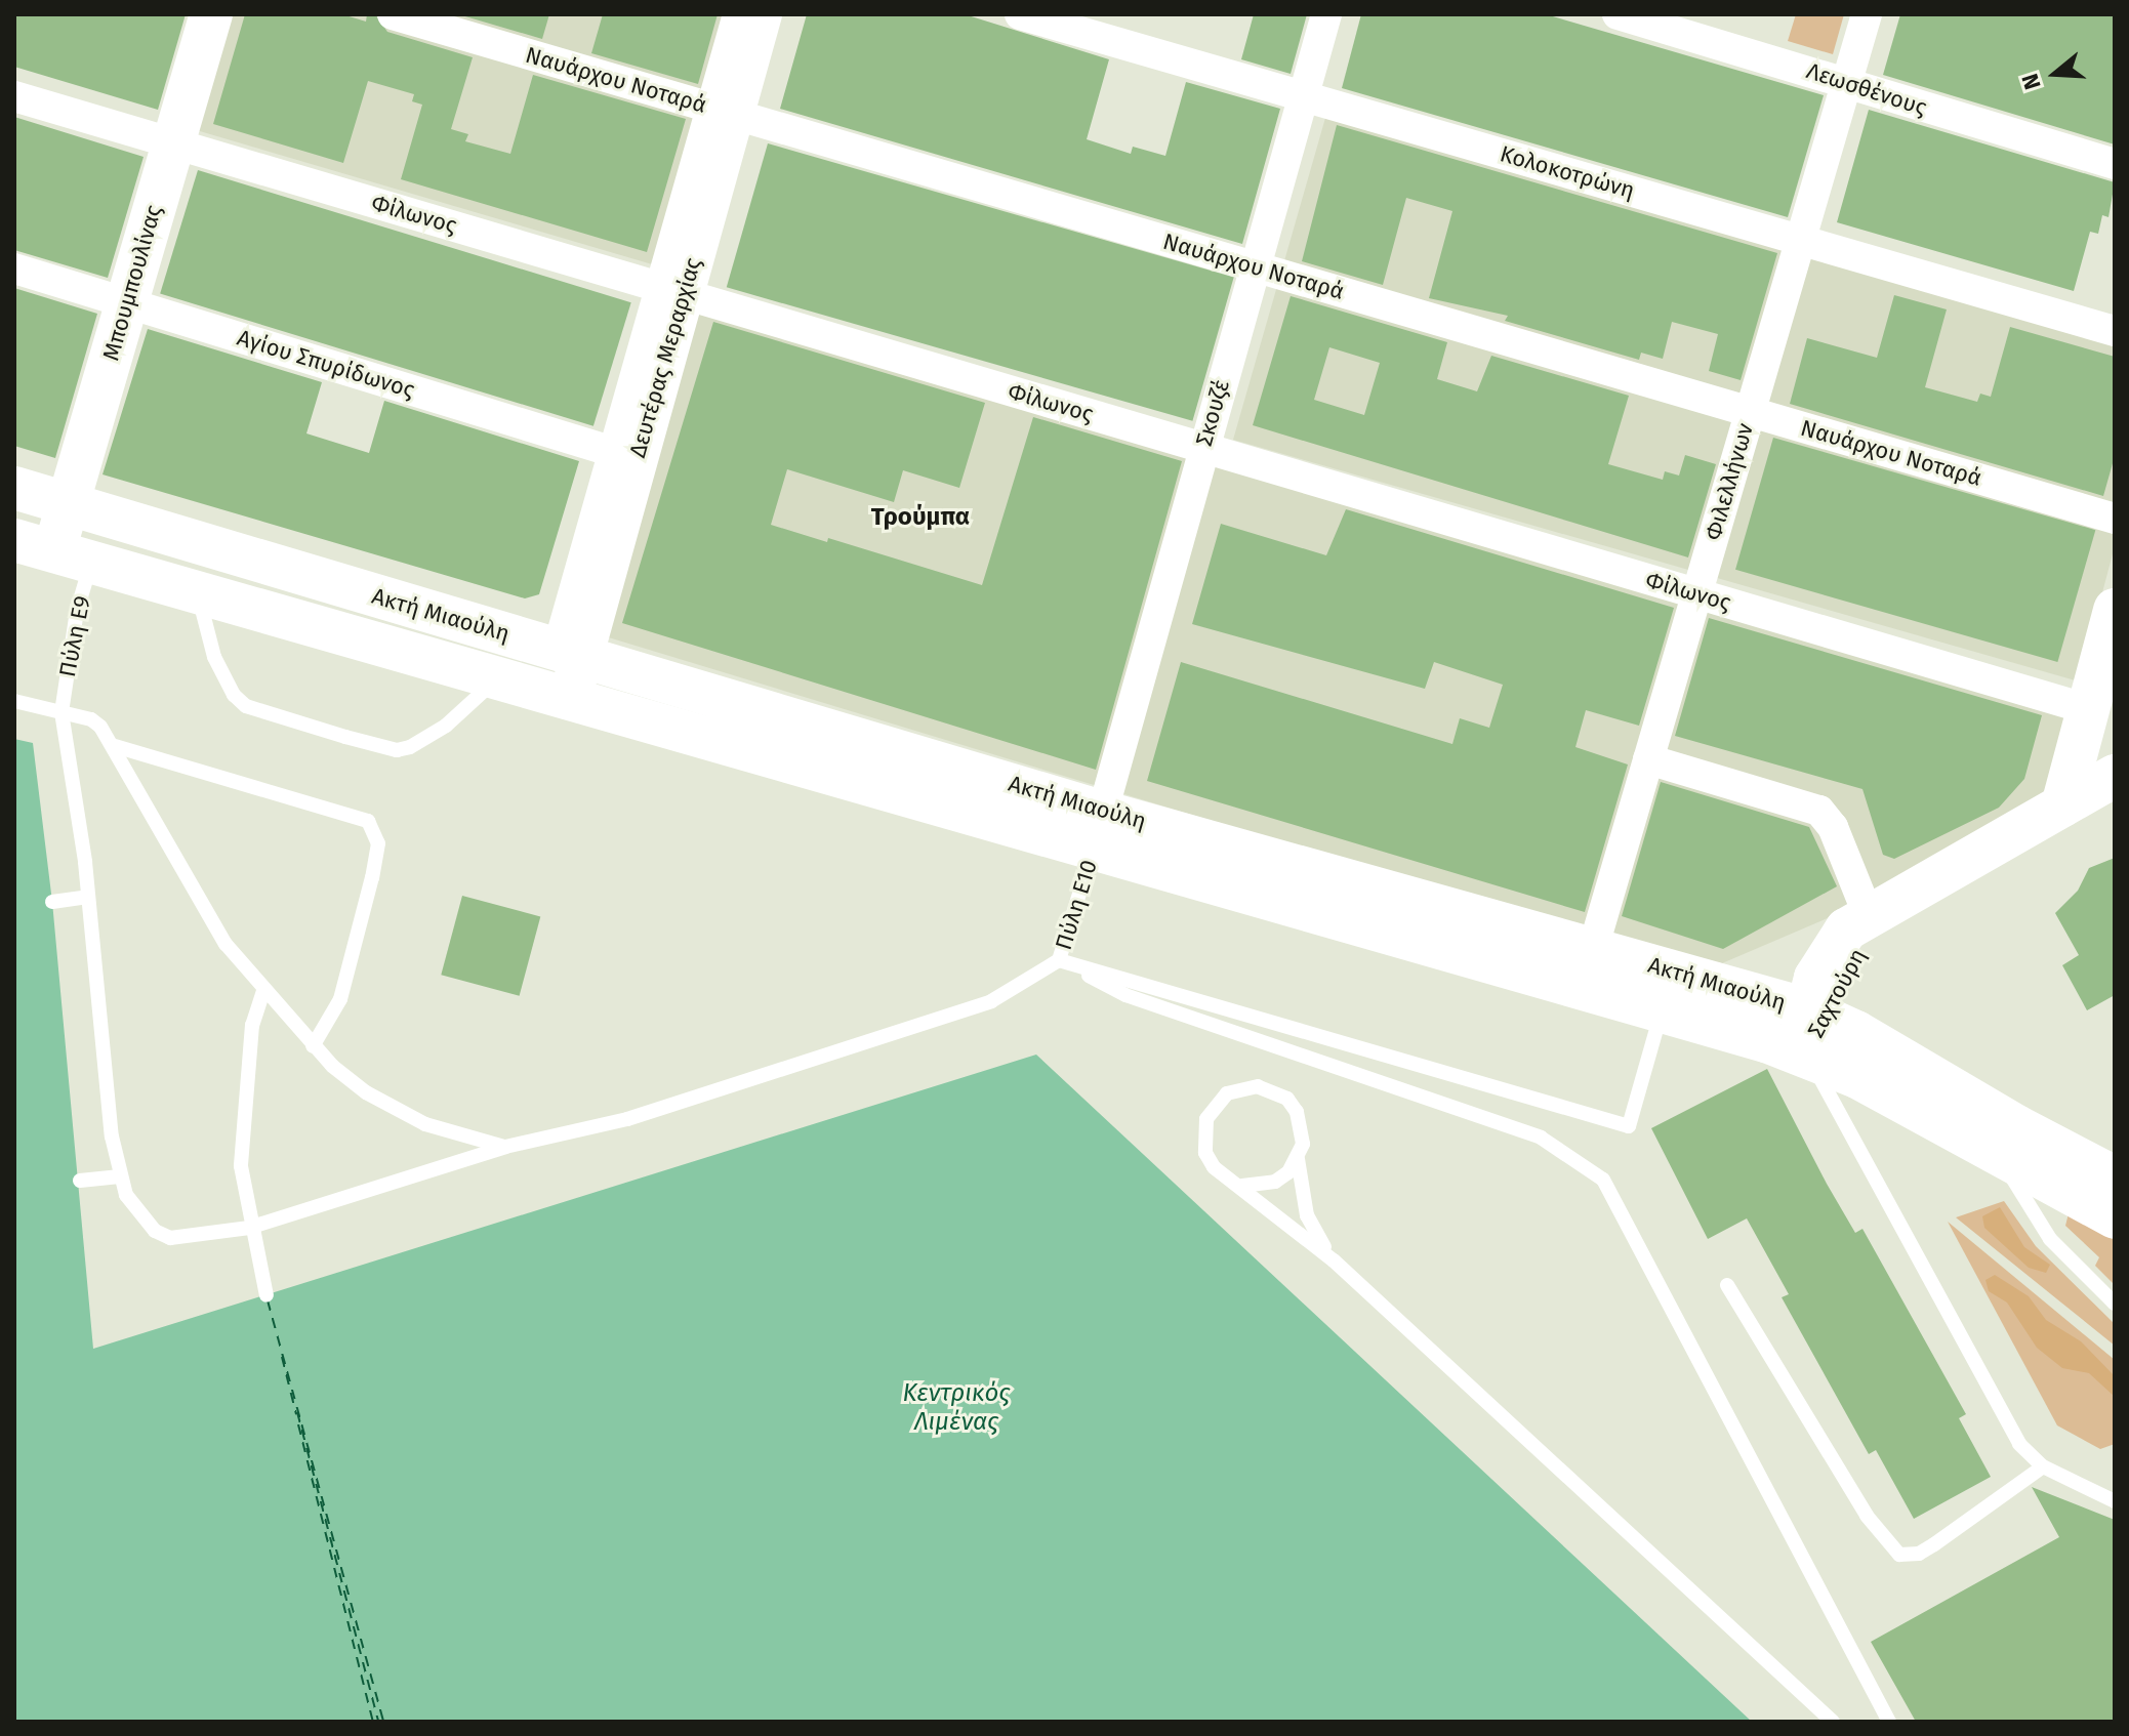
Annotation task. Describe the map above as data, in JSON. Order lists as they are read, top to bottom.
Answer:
{
  "streets": {
    "main road": [
      "Μπουμπουλίνας",
      "Δευτέρας Μεραρχίας",
      "Ακτή Μιαούλη",
      "Σαχτούρη"
    ],
    "street": [
      "Ναυάρχου Νοταρά",
      "Λεωσθένους",
      "Κολοκοτρώνη",
      "Φίλωνος",
      "Αγίου Σπυρίδωνος",
      "Σκουζέ",
      "Φιλελλήνων"
    ],
    "lane": ["Πύλη Ε9", "Πύλη Ε10"]
  },
  "crossings": [
    ["Ναυάρχου Νοταρά", "Δευτέρας Μεραρχίας"],
    ["Ναυάρχου Νοταρά", "Σκουζέ"],
    ["Ναυάρχου Νοταρά", "Φιλελλήνων"],
    ["Λεωσθένους", "Φιλελλήνων"],
    ["Κολοκοτρώνη", "Σκουζέ"],
    ["Κολοκοτρώνη", "Φιλελλήνων"],
    ["Φίλωνος", "Μπουμπουλίνας"],
    ["Φίλωνος", "Δευτέρας Μεραρχίας"],
    ["Φίλωνος", "Σκουζέ"],
    ["Φίλωνος", "Φιλελλήνων"],
    ["Μπουμπουλίνας", "Αγίου Σπυρίδωνος"],
    ["Μπουμπουλίνας", "Ακτή Μιαούλη"],
    ["Μπουμπουλίνας", "Πύλη Ε9"],
    ["Δευτέρας Μεραρχίας", "Αγίου Σπυρίδωνος"],
    ["Δευτέρας Μεραρχίας", "Ακτή Μιαούλη"],
    ["Σκουζέ", "Ακτή Μιαούλη"],
    ["Σκουζέ", "Πύλη Ε10"],
    ["Φιλελλήνων", "Ακτή Μιαούλη"],
    ["Ακτή Μιαούλη", "Πύλη Ε9"],
    ["Ακτή Μιαούλη", "Πύλη Ε10"],
    ["Ακτή Μιαούλη", "Σαχτούρη"],
    ["Πύλη Ε9", "Πύλη Ε10"]
  ],
  "districts": ["Τρούμπα"],
  "water": ["Κεντρικός Λιμένας"],
  "north": "left"
}
